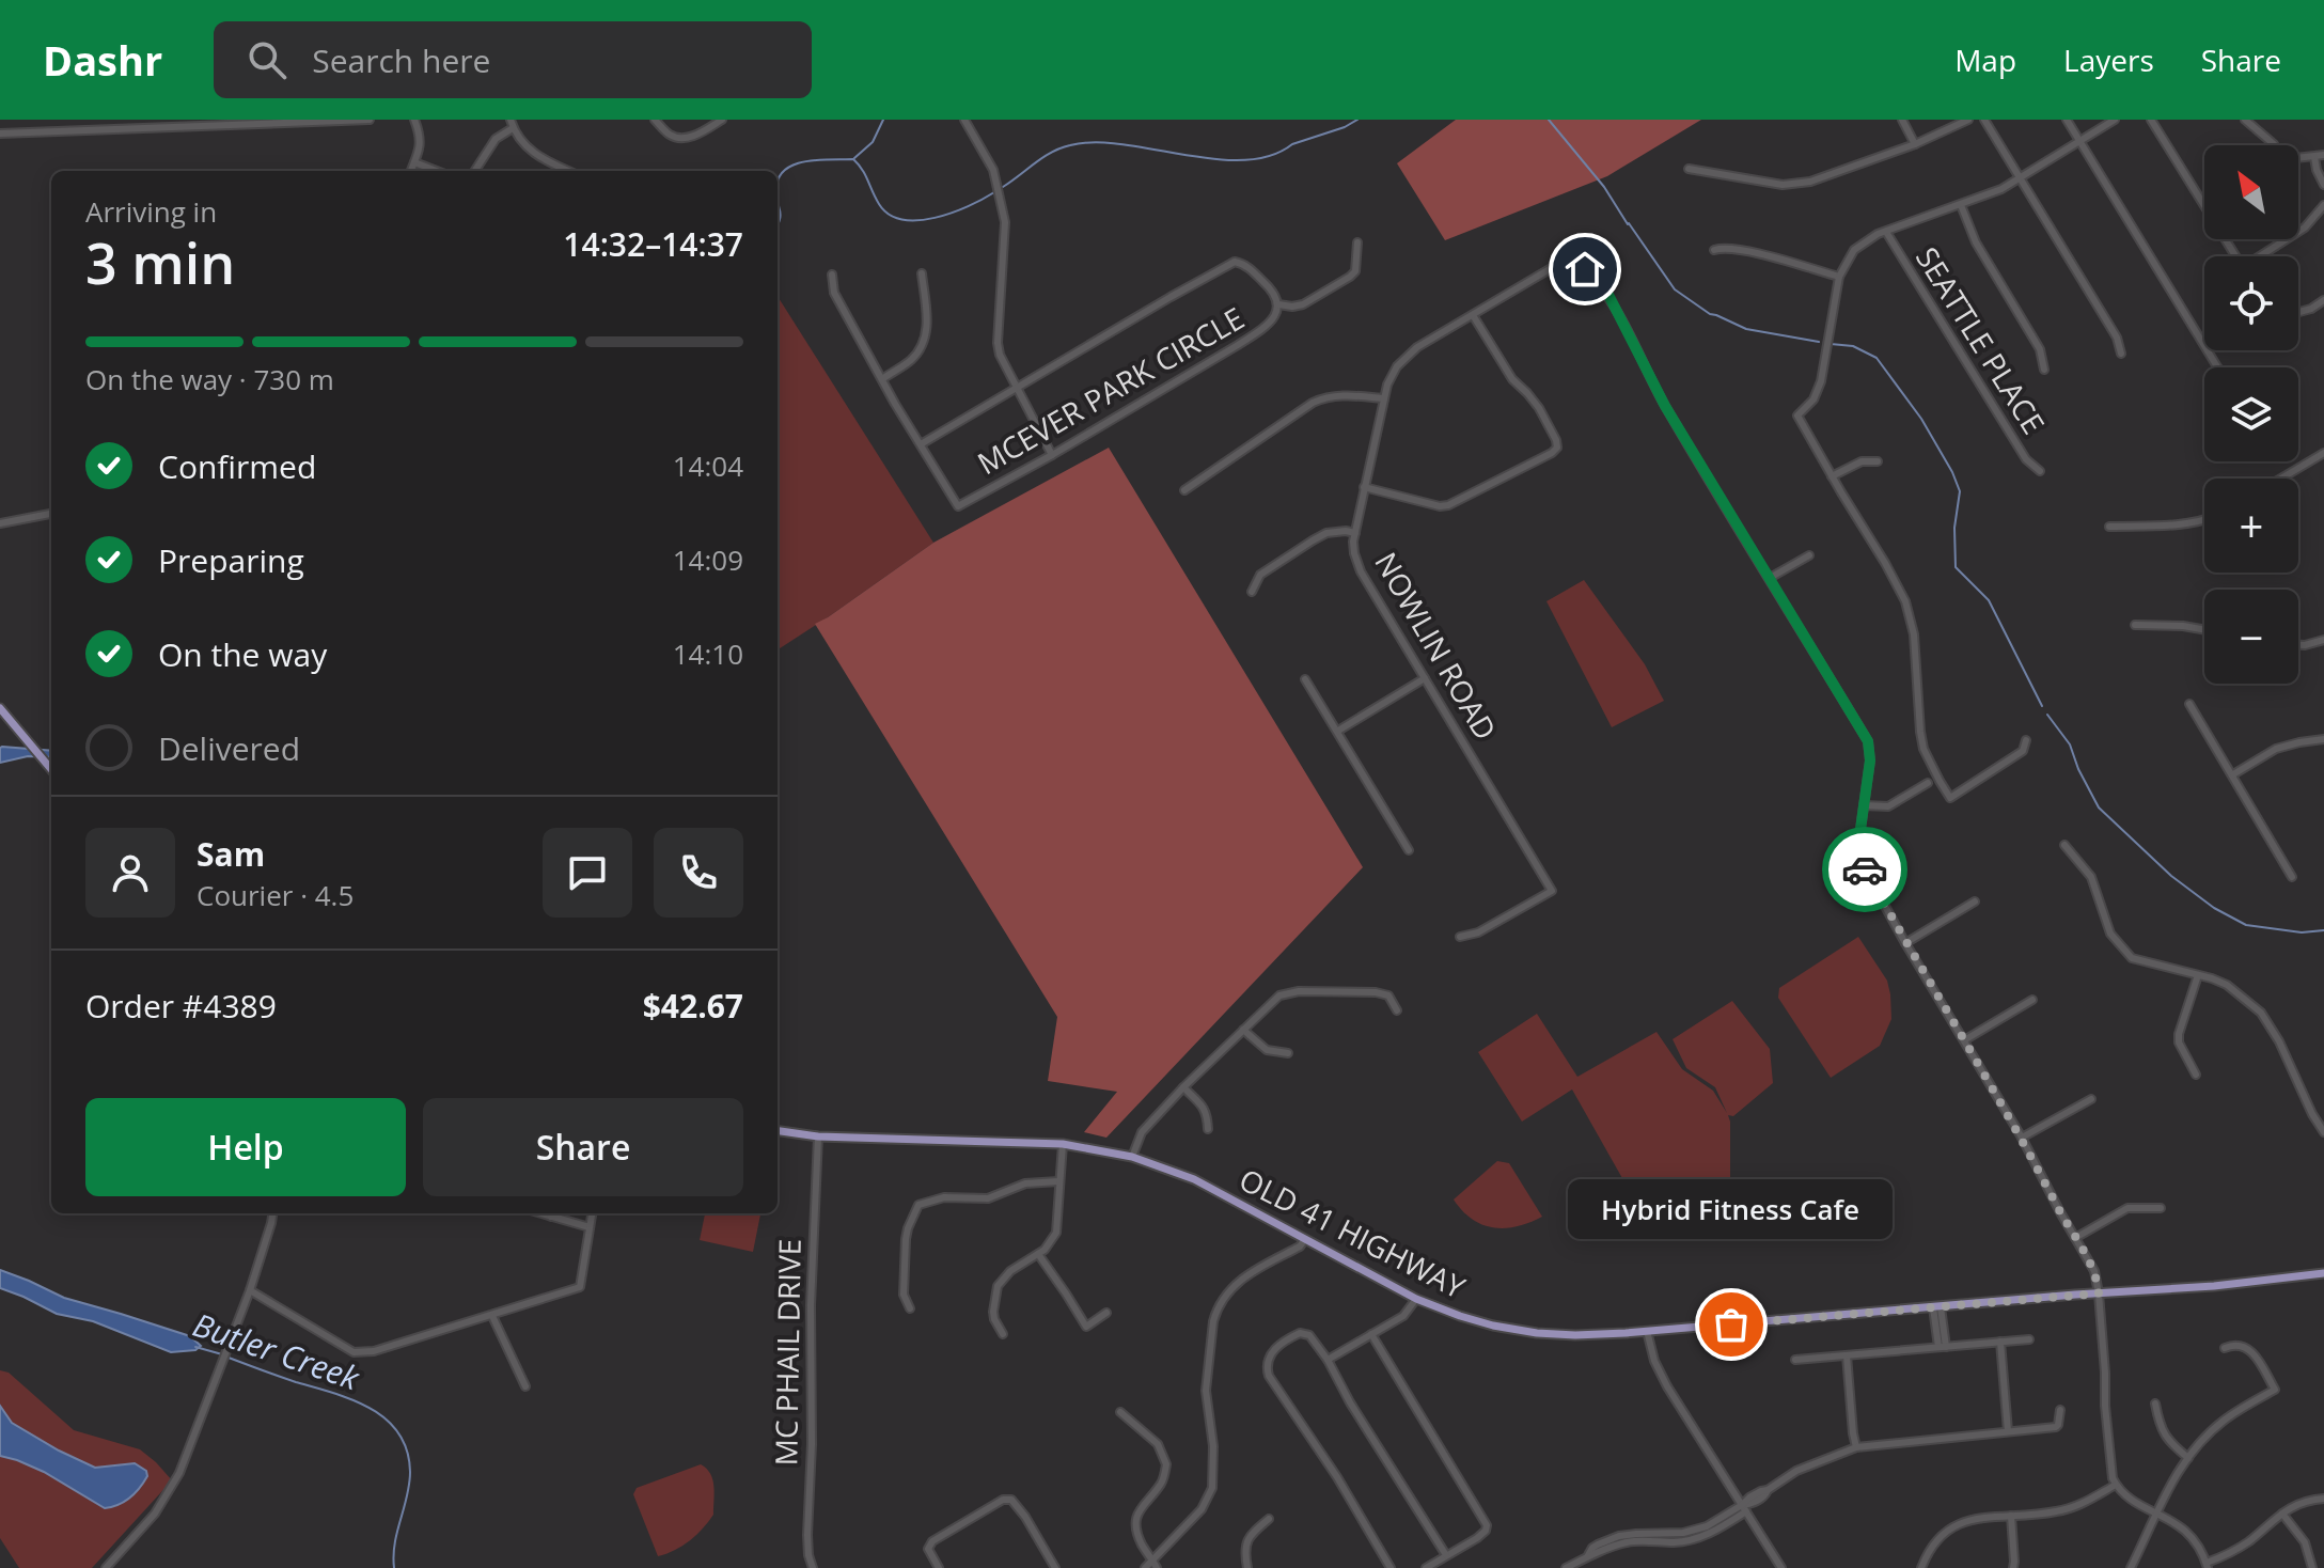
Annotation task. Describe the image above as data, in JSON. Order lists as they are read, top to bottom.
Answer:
{
  "streets": {
    "main road": ["OLD 41 HIGHWAY"],
    "street": [
      "SEATTLE PLACE",
      "MCEVER PARK CIRCLE",
      "NOWLIN ROAD",
      "MC PHAIL DRIVE"
    ]
  },
  "crossings": [
    ["NOWLIN ROAD", "OLD 41 HIGHWAY"],
    ["OLD 41 HIGHWAY", "MC PHAIL DRIVE"]
  ],
  "water": ["Butler Creek"],
  "places": ["Hybrid Fitness Cafe"],
  "north": "top left",
  "page": {
    "header": "Dashr",
    "search": "Search here",
    "nav": ["Map", "Layers", "Share"],
    "map_buttons": ["+", "−"],
    "heading": ["3 min", "Arriving in", "14:32–14:37"],
    "panel": [
      "Sam",
      "Courier · 4.5",
      "Order #4389",
      "$42.67"
    ],
    "bar": "On the way · 730 m",
    "list": [
      ["Confirmed", "14:04"],
      ["Preparing", "14:09"],
      ["On the way", "14:10"],
      "Delivered"
    ],
    "buttons": ["Help", "Share"],
    "bubble": "Hybrid Fitness Cafe"
  }
}
